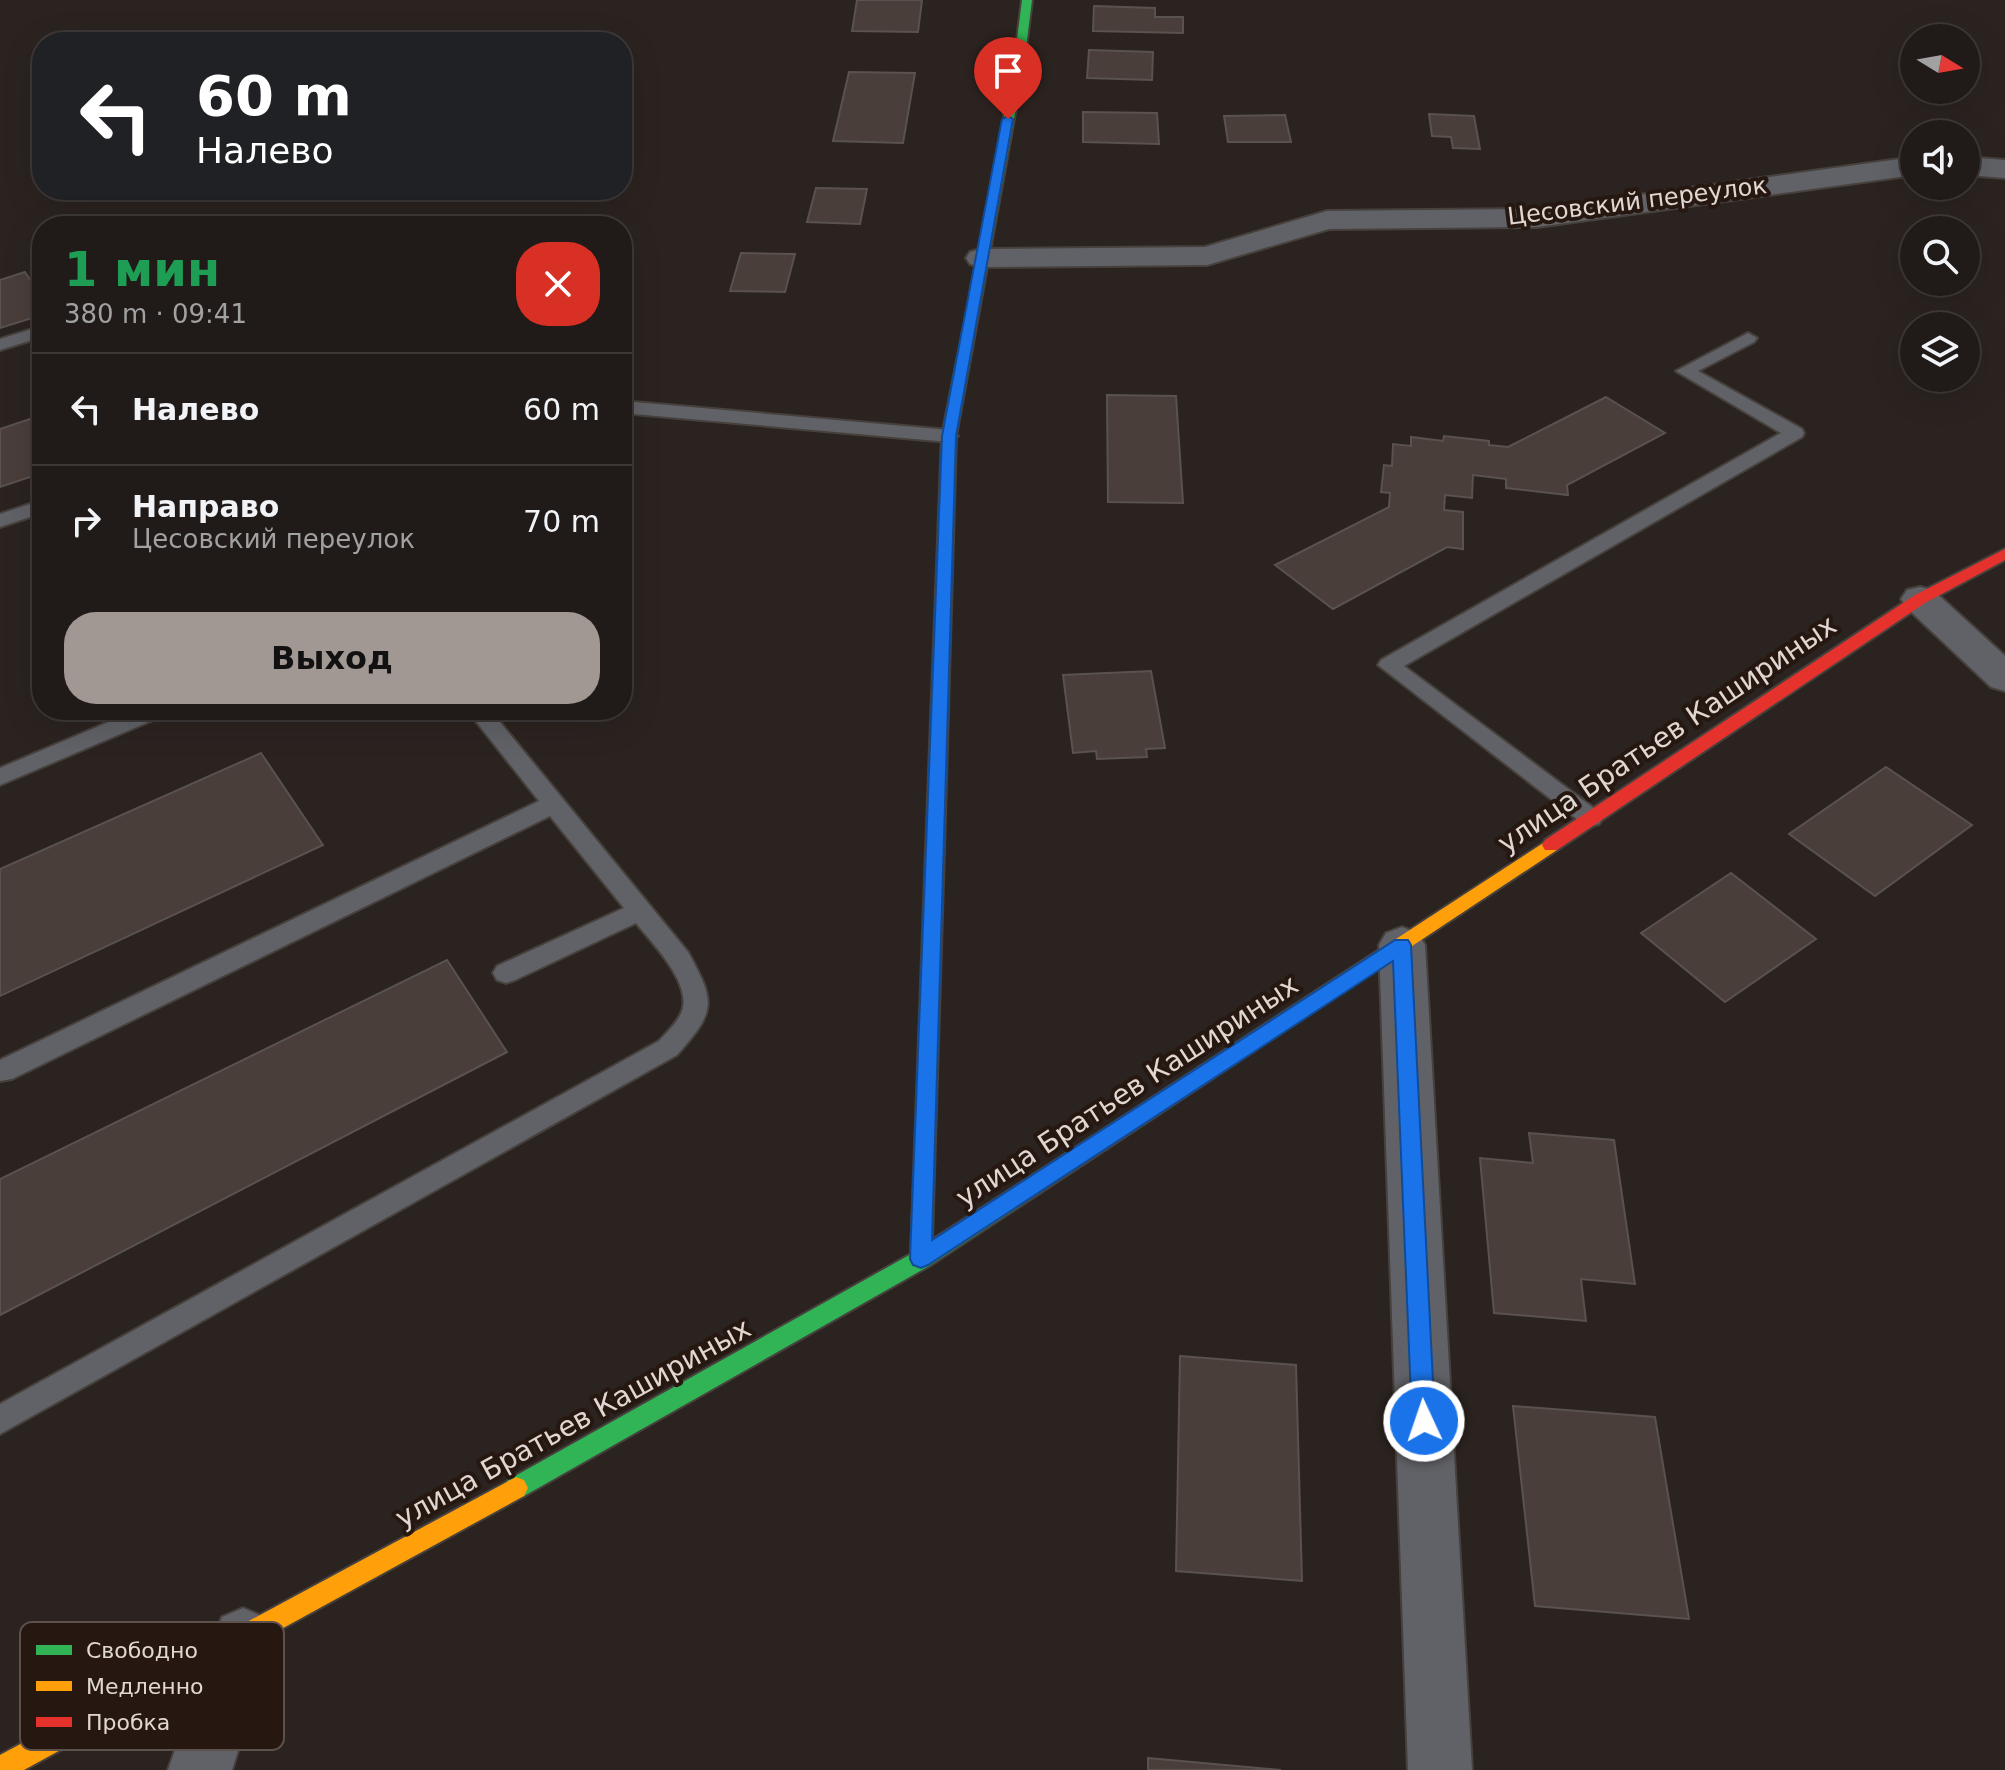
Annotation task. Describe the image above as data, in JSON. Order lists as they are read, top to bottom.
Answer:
{
  "streets": {
    "street": ["Цесовский переулок", "улица Братьев Кашириных"]
  },
  "legend": ["Свободно", "Медленно", "Пробка"],
  "north": "right",
  "page": {
    "turn": ["60 m", "Налево"],
    "heading": ["1 мин", "380 m · 09:41"],
    "list": [
      {
        "name": "Налево",
        "value": "60 m"
      },
      {
        "name": "Направо",
        "note": "Цесовский переулок",
        "value": "70 m"
      }
    ],
    "buttons": "Выход"
  }
}
